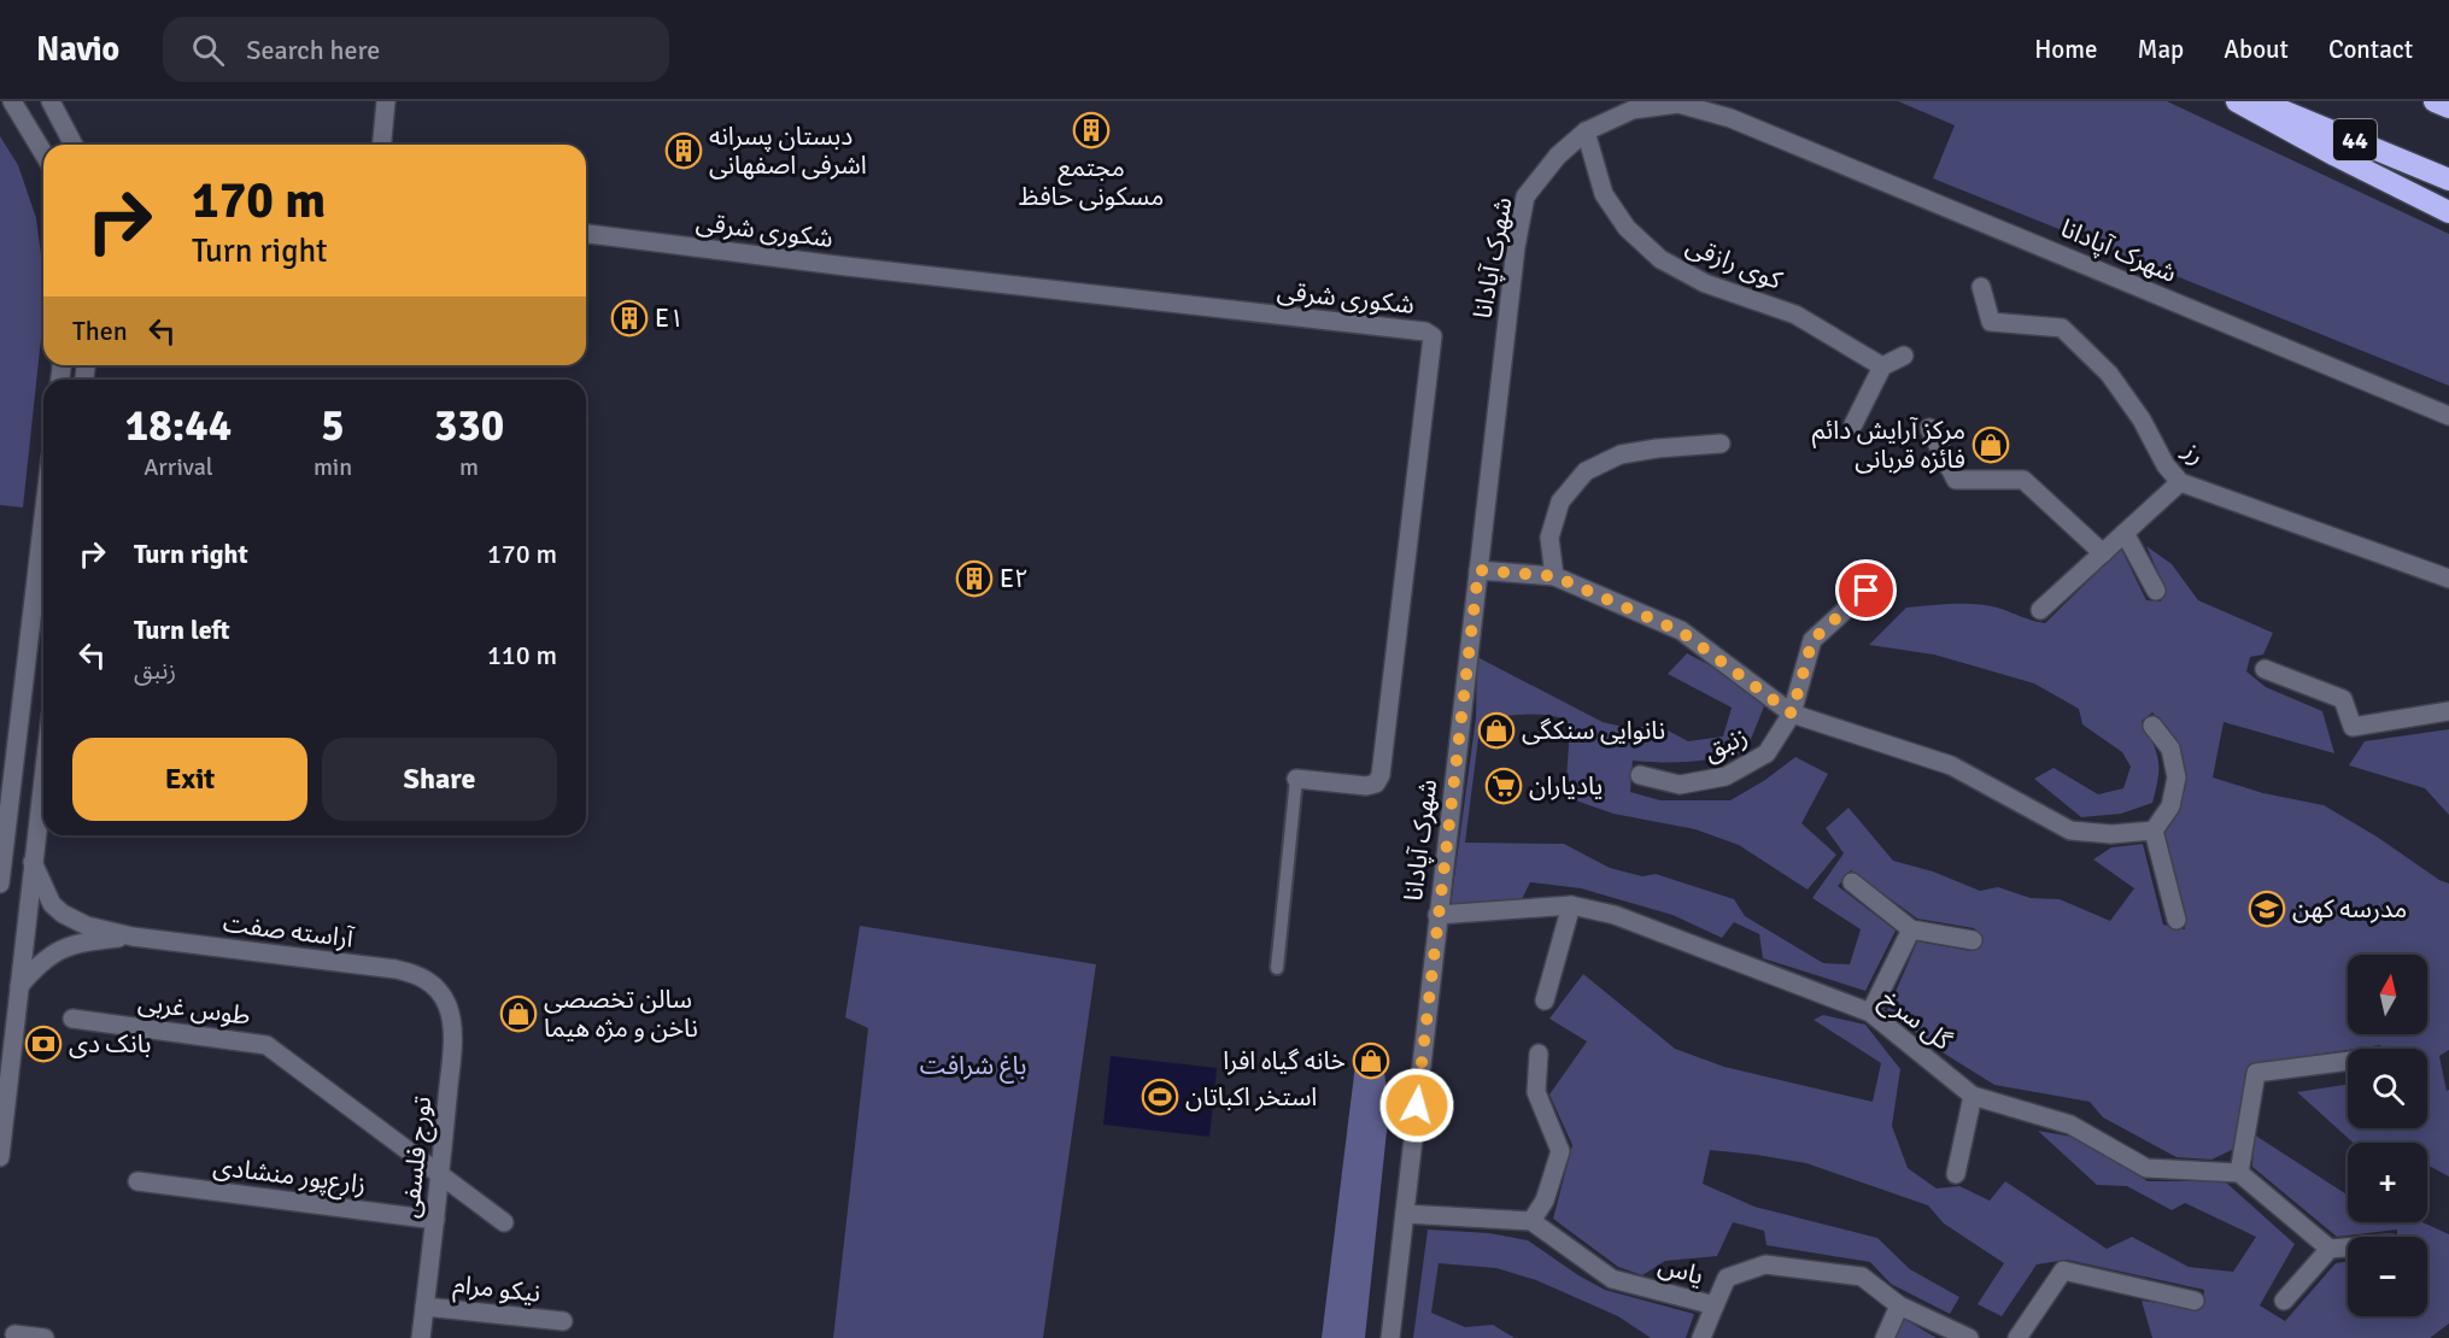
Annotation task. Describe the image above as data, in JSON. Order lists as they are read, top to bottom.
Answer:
{
  "streets": {
    "highway": ["44"],
    "street": [
      "شکوری شرقی",
      "شهرک آپادانا",
      "کوی رازقی",
      "رز",
      "زنبق",
      "آراسته صفت",
      "طوس غربی",
      "گل سرخ",
      "تورج فلسفی",
      "زارع‌پور منشادی",
      "یاس",
      "نیکو مرام"
    ]
  },
  "crossings": [
    ["شهرک آپادانا", "کوی رازقی"],
    ["شهرک آپادانا", "گل سرخ"],
    ["آراسته صفت", "تورج فلسفی"],
    ["طوس غربی", "تورج فلسفی"],
    ["تورج فلسفی", "زارع‌پور منشادی"],
    ["تورج فلسفی", "نیکو مرام"]
  ],
  "parks": ["باغ شرافت"],
  "places": {
    "building": [
      "مجتمع مسکونی حافظ",
      "دبستان پسرانه اشرفی اصفهانی",
      "E۱",
      "E۲"
    ],
    "shop": [
      "مرکز آرایش دائم فائزه قربانی",
      "نانوایی سنکگی",
      "سالن تخصصی ناخن و مژه هیما",
      "خانه گیاه افرا"
    ],
    "supermarket": ["یادیاران"],
    "school or university": ["مدرسه کهن"],
    "bank": ["بانک دی"],
    "sports": ["استخر اکباتان"]
  },
  "north": "top",
  "page": {
    "header": "Navio",
    "search": "Search here",
    "nav": [
      "Home",
      "Map",
      "About",
      "Contact"
    ],
    "turn": ["170 m", "Turn right"],
    "then": "Then",
    "eta": [
      "18:44",
      "Arrival",
      "5",
      "min",
      "330",
      "m"
    ],
    "list": [
      {
        "name": "Turn right",
        "value": "170 m"
      },
      {
        "name": "Turn left",
        "note": "زنبق",
        "value": "110 m"
      }
    ],
    "buttons": ["Exit", "Share"],
    "map_buttons": ["+", "−"]
  }
}
